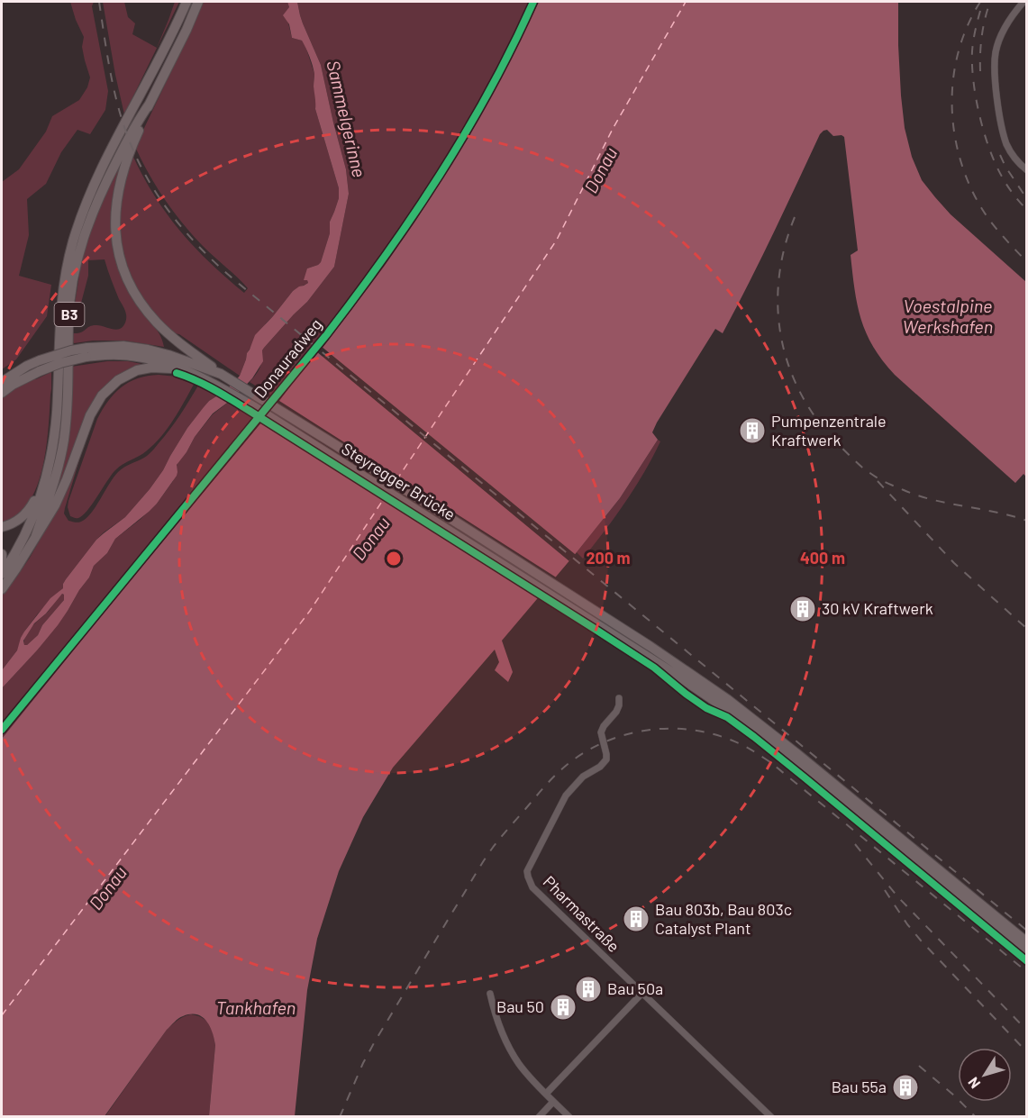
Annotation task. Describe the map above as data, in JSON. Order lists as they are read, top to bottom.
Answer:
{
  "streets": {
    "main road": ["B3", "Steyregger Brücke"],
    "street": ["Pharmastraße"],
    "cycle path": ["Donauradweg"]
  },
  "crossings": [
    ["B3", "Steyregger Brücke"]
  ],
  "water": [
    "Sammelgerinne",
    "Donau",
    "Voestalpine Werkshafen",
    "Tankhafen"
  ],
  "places": {
    "building": [
      "Pumpenzentrale Kraftwerk",
      "30 kV Kraftwerk",
      "Bau 803b, Bau 803c Catalyst Plant",
      "Bau 50a",
      "Bau 50",
      "Bau 55a"
    ]
  },
  "north": "bottom left",
  "rings": ["200 m", "400 m"]
}
